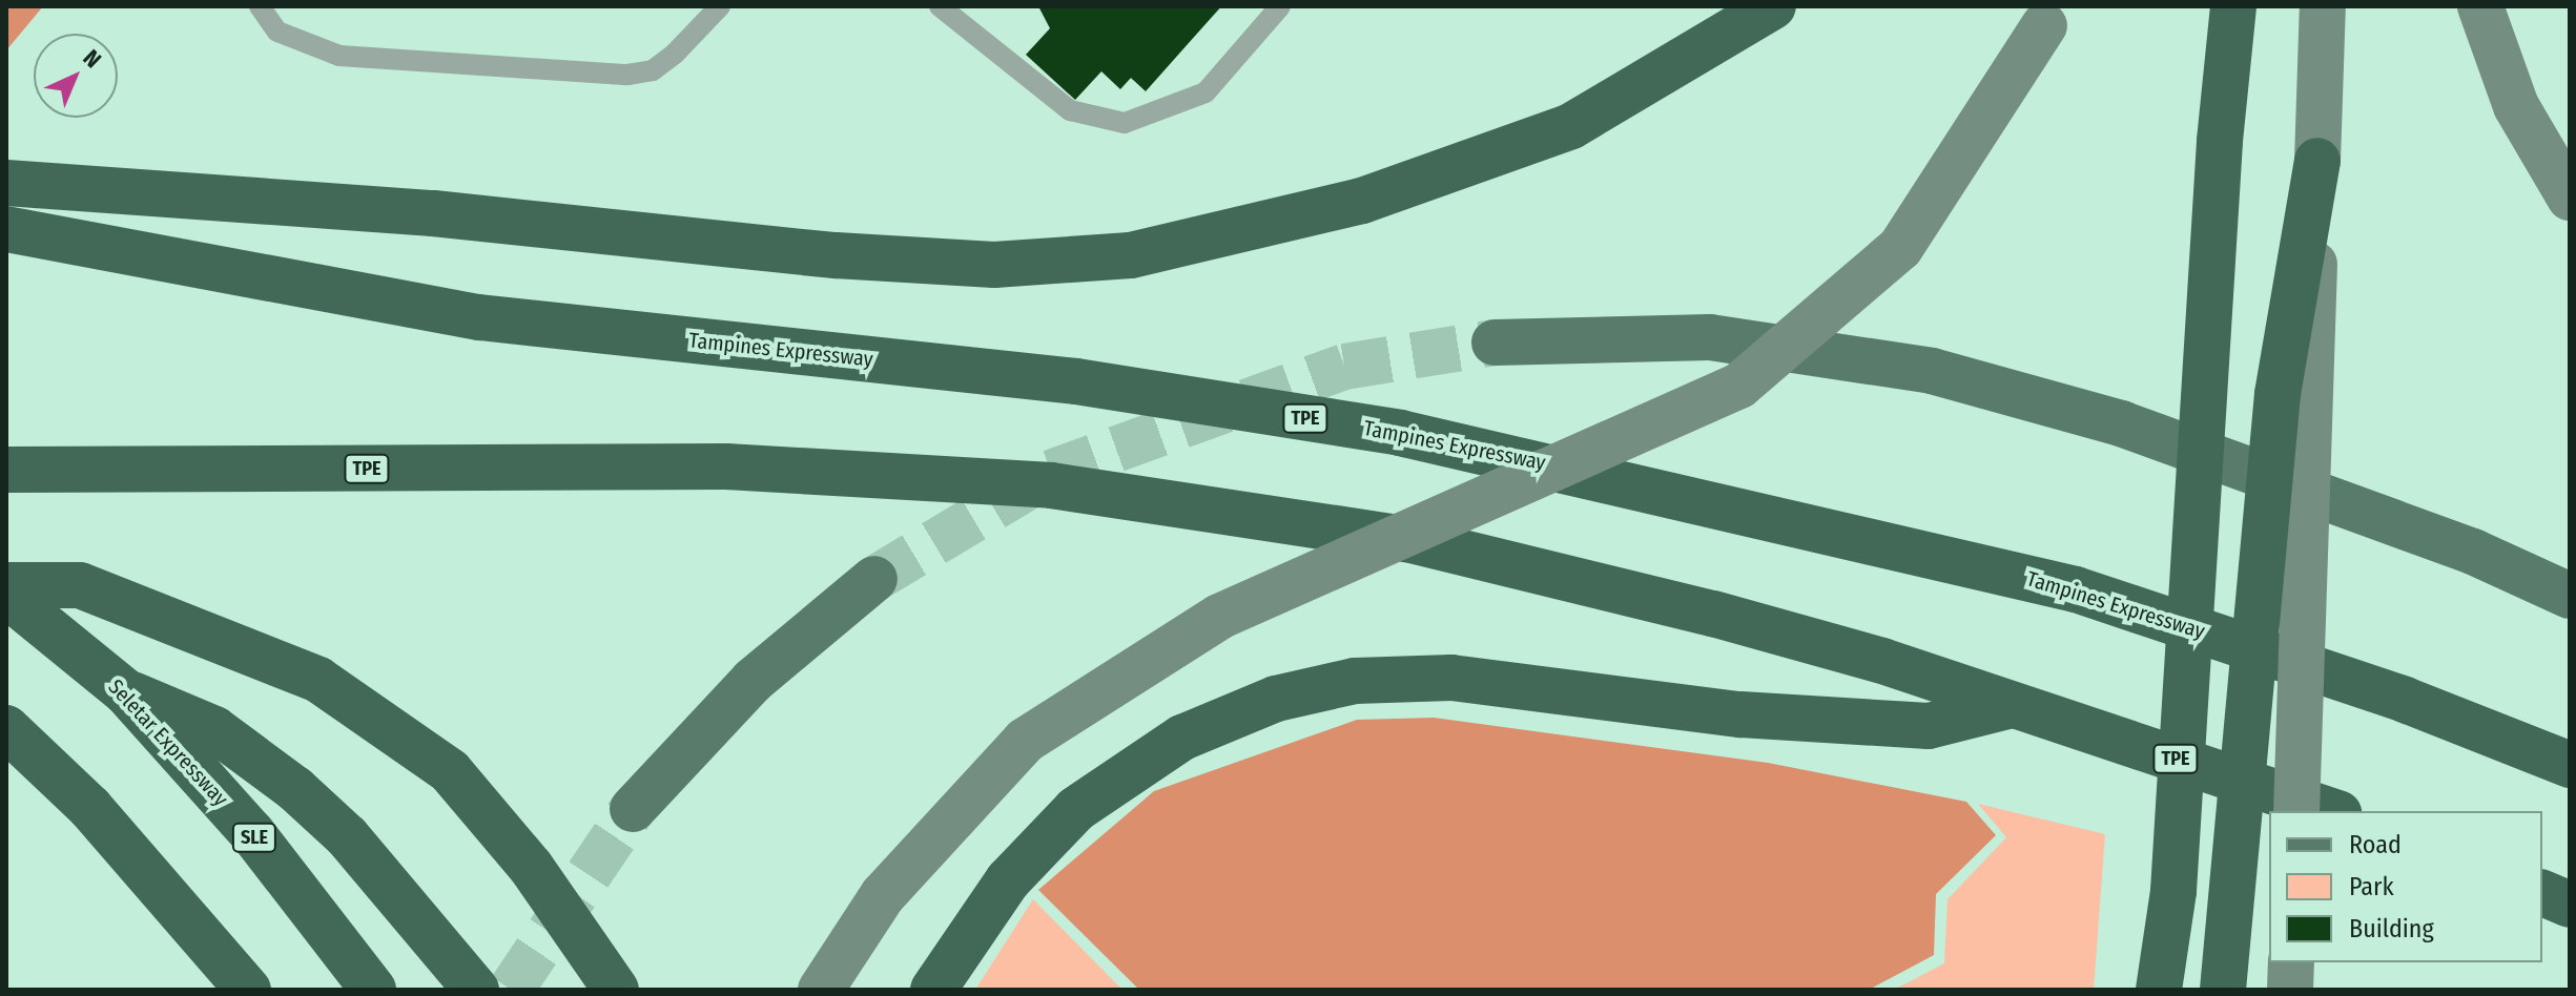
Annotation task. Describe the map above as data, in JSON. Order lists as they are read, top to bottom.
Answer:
{
  "streets": {
    "highway": [
      "Tampines Expressway",
      "TPE",
      "Seletar Expressway",
      "SLE"
    ]
  },
  "legend": ["Road", "Park", "Building"],
  "north": "top right"
}
